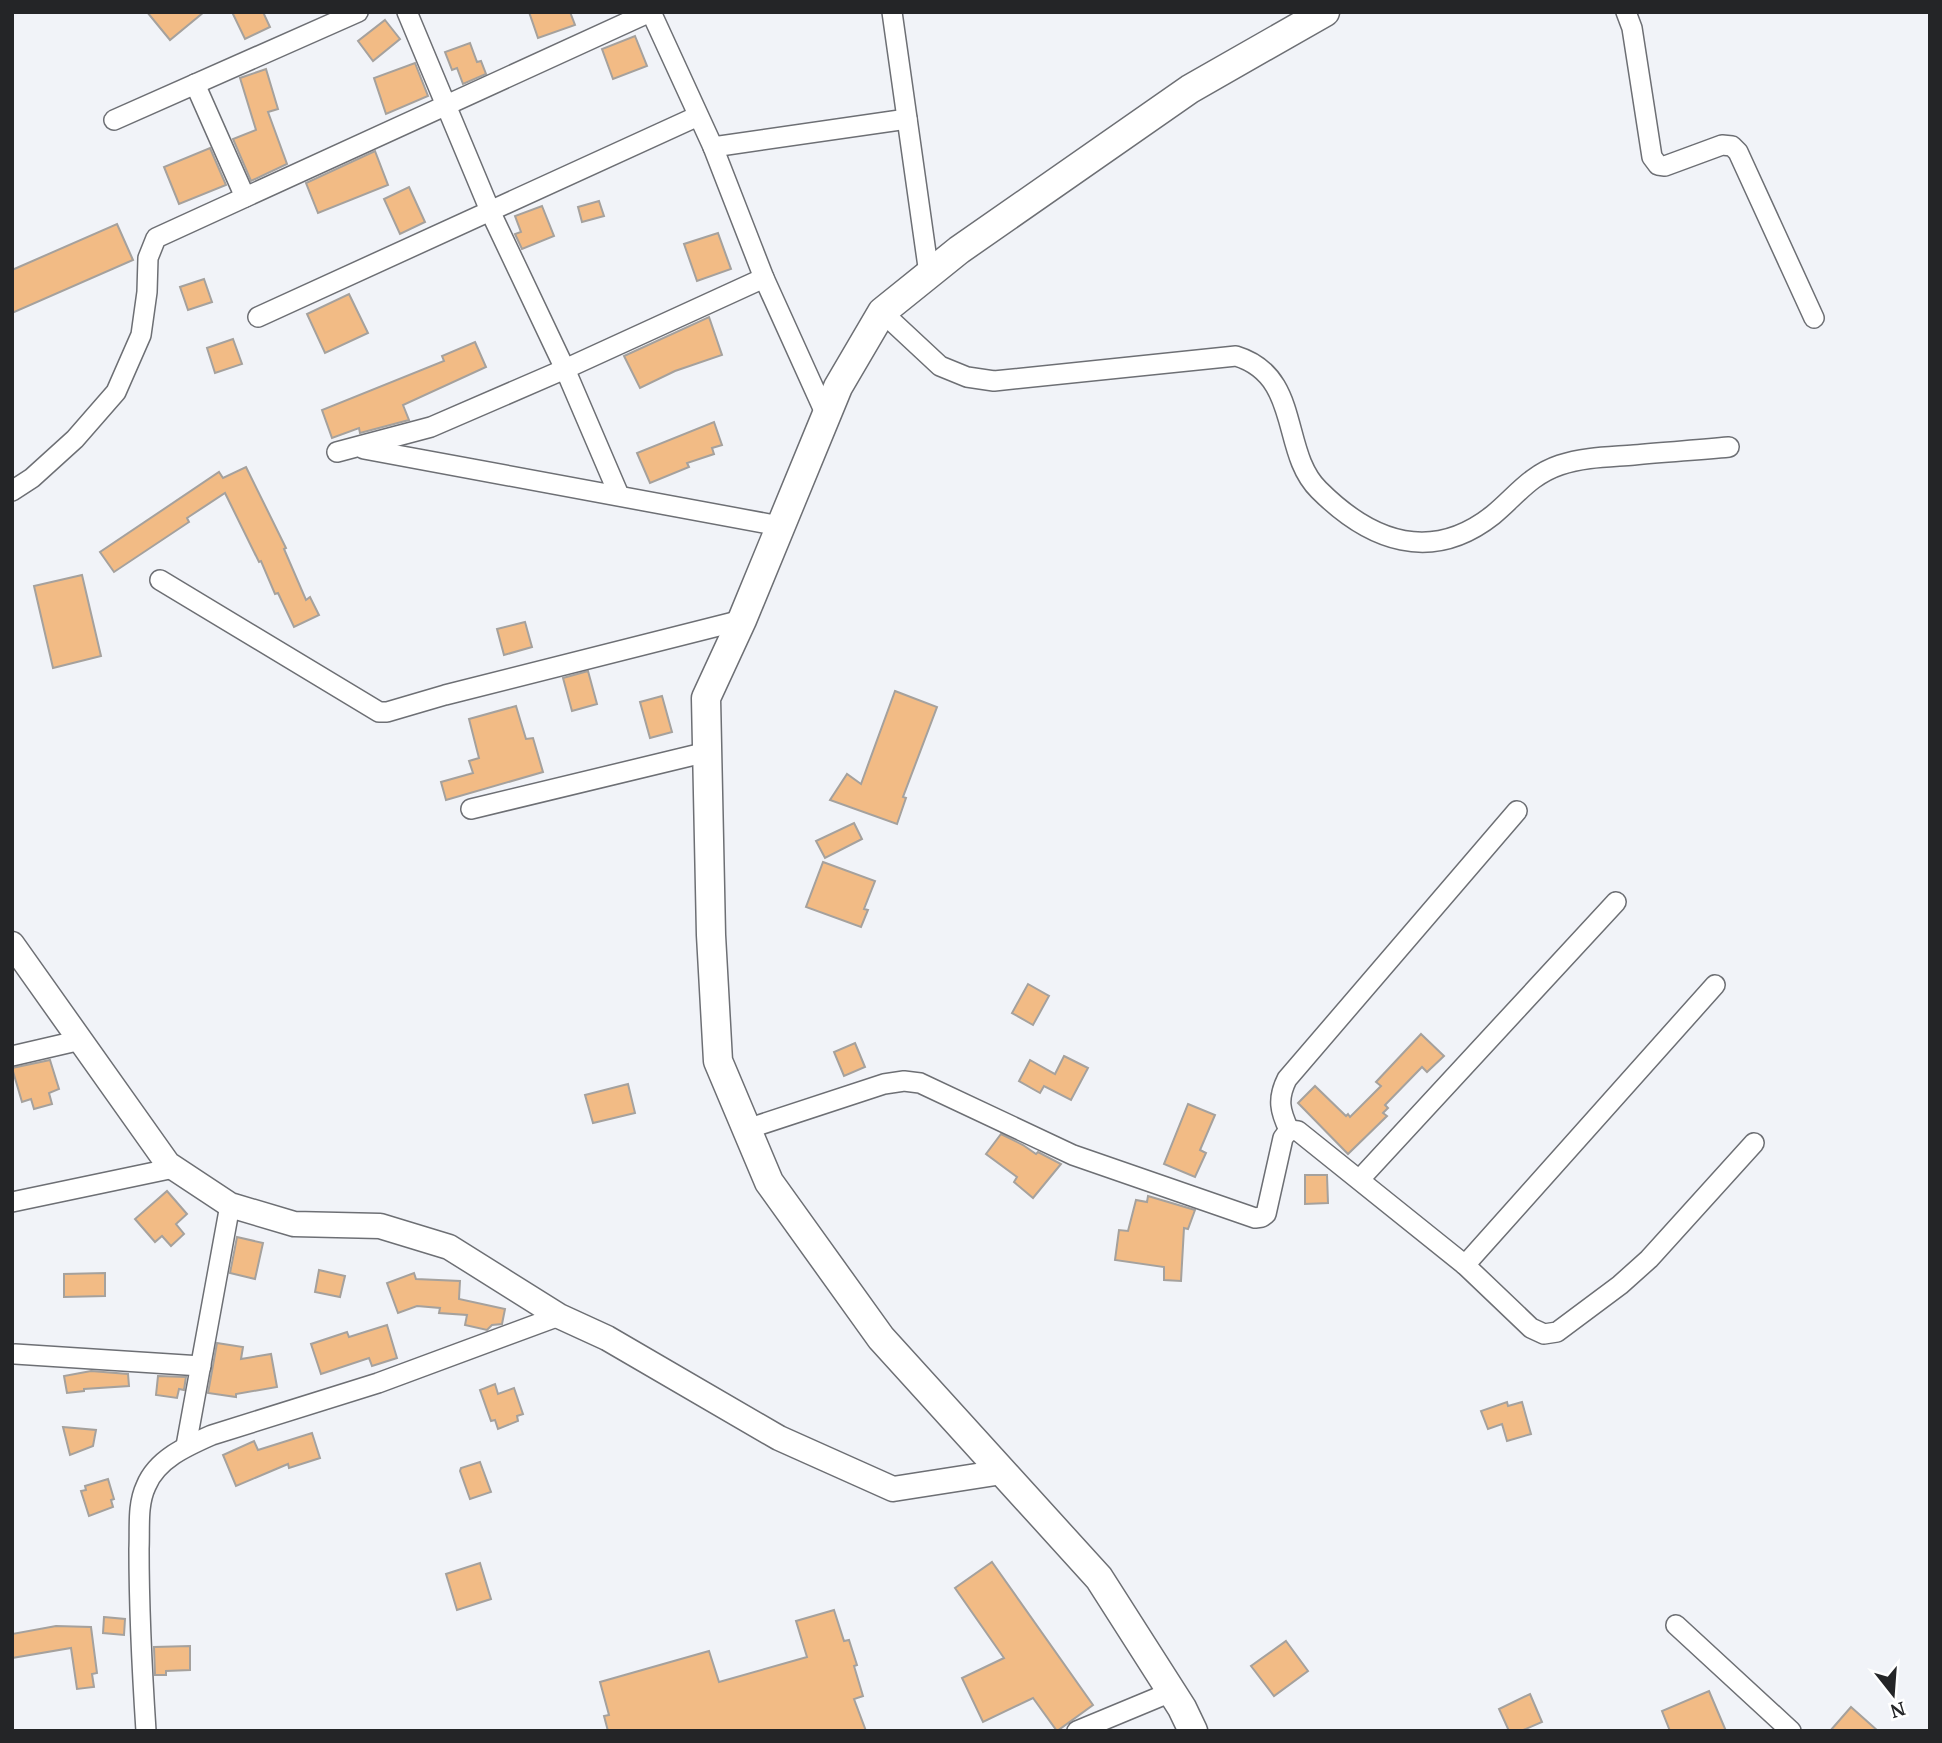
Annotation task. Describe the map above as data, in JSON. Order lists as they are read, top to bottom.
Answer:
{
  "north": "bottom"
}
